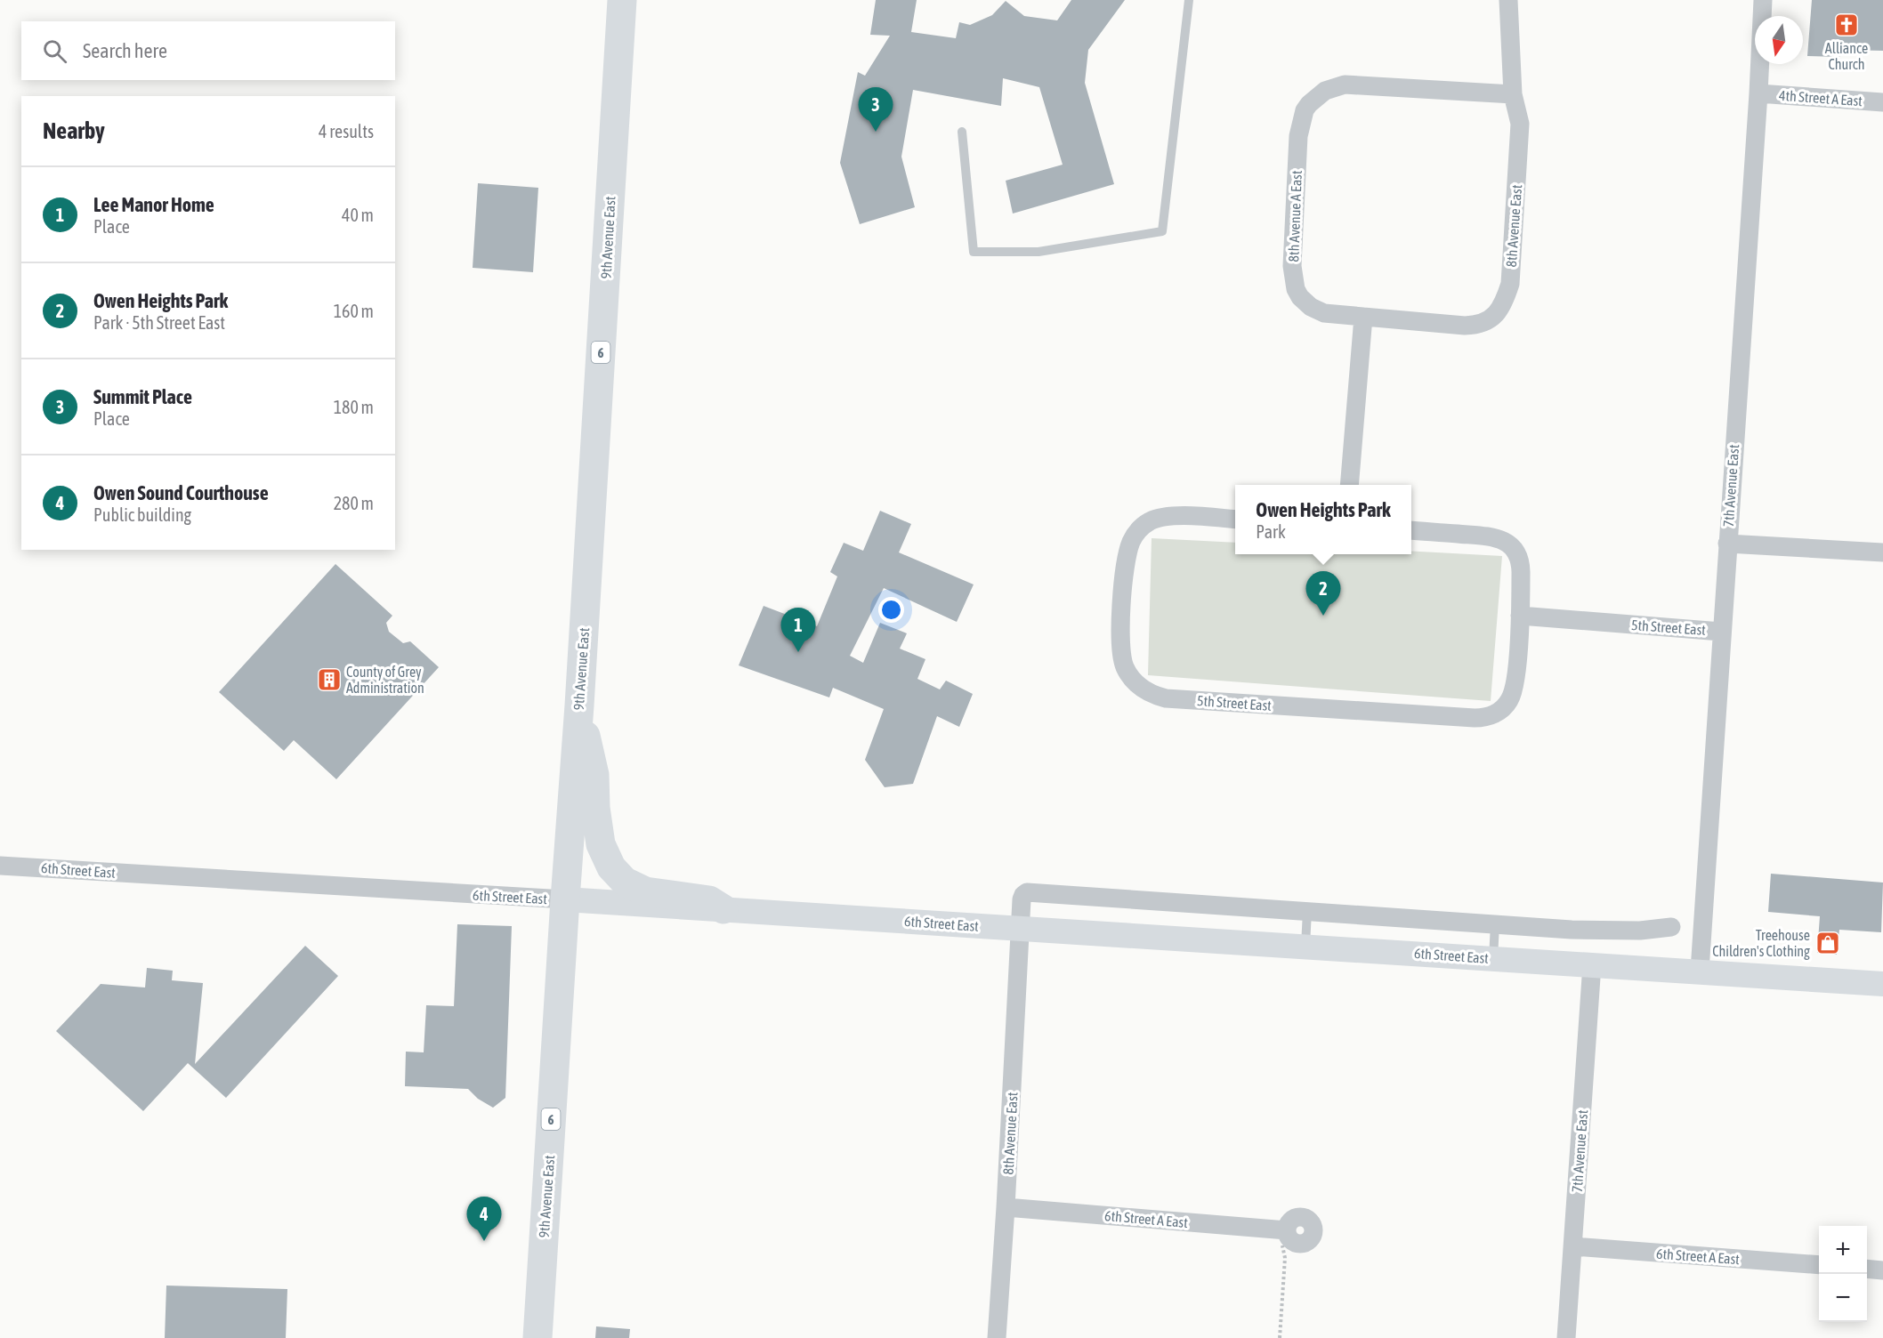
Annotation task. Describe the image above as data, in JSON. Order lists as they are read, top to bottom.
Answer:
{
  "streets": {
    "highway": ["9th Avenue East", "6"],
    "main road": ["6th Street East"],
    "street": [
      "4th Street A East",
      "8th Avenue A East",
      "8th Avenue East",
      "7th Avenue East",
      "5th Street East",
      "6th Street A East"
    ]
  },
  "crossings": [
    ["4th Street A East", "7th Avenue East"],
    ["8th Avenue A East", "8th Avenue East"],
    ["8th Avenue East", "6th Street East"],
    ["8th Avenue East", "6th Street A East"],
    ["9th Avenue East", "6th Street East"],
    ["7th Avenue East", "5th Street East"],
    ["7th Avenue East", "6th Street East"],
    ["7th Avenue East", "6th Street A East"]
  ],
  "places": {
    "church": ["Alliance Church"],
    "building": ["County of Grey Administration"],
    "shop": ["Treehouse Children's Clothing"]
  },
  "north": "bottom",
  "page": {
    "search": "Search here",
    "pins": [
      "3",
      "2",
      "1",
      "4"
    ],
    "heading": ["Nearby", "4 results"],
    "list": [
      {
        "mark": "1",
        "name": "Lee Manor Home",
        "note": "Place",
        "value": "40 m"
      },
      {
        "mark": "2",
        "name": "Owen Heights Park",
        "note": "Park · 5th Street East",
        "value": "160 m"
      },
      {
        "mark": "3",
        "name": "Summit Place",
        "note": "Place",
        "value": "180 m"
      },
      {
        "mark": "4",
        "name": "Owen Sound Courthouse",
        "note": "Public building",
        "value": "280 m"
      }
    ],
    "popup": ["Owen Heights Park", "Park"],
    "map_buttons": ["+", "−"]
  }
}
